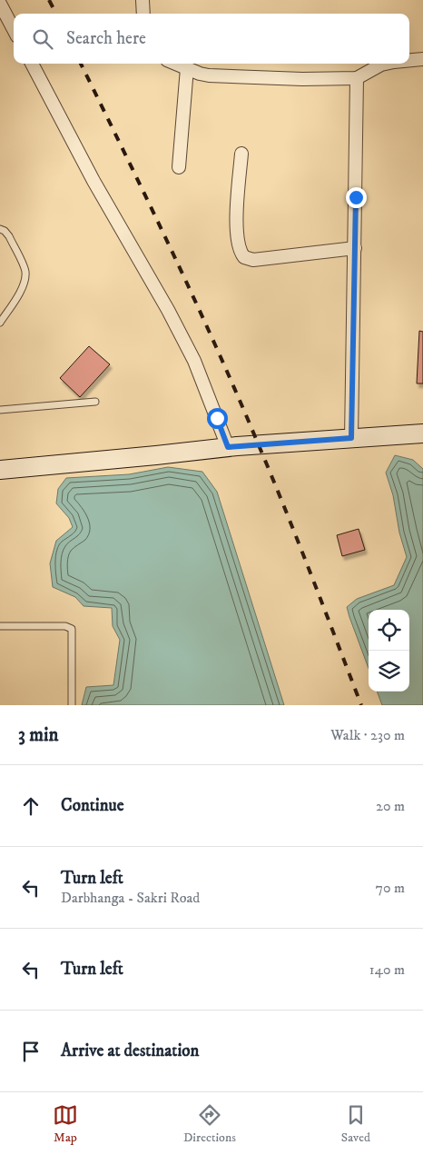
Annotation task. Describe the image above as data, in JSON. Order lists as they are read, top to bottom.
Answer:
{
  "page": {
    "search": "Search here",
    "heading": ["3 min", "Walk · 230 m"],
    "list": [
      ["Continue", "20 m"],
      ["Turn left", "Darbhanga - Sakri Road", "70 m"],
      ["Turn left", "140 m"],
      "Arrive at destination"
    ],
    "nav": ["Map", "Directions", "Saved"]
  }
}
